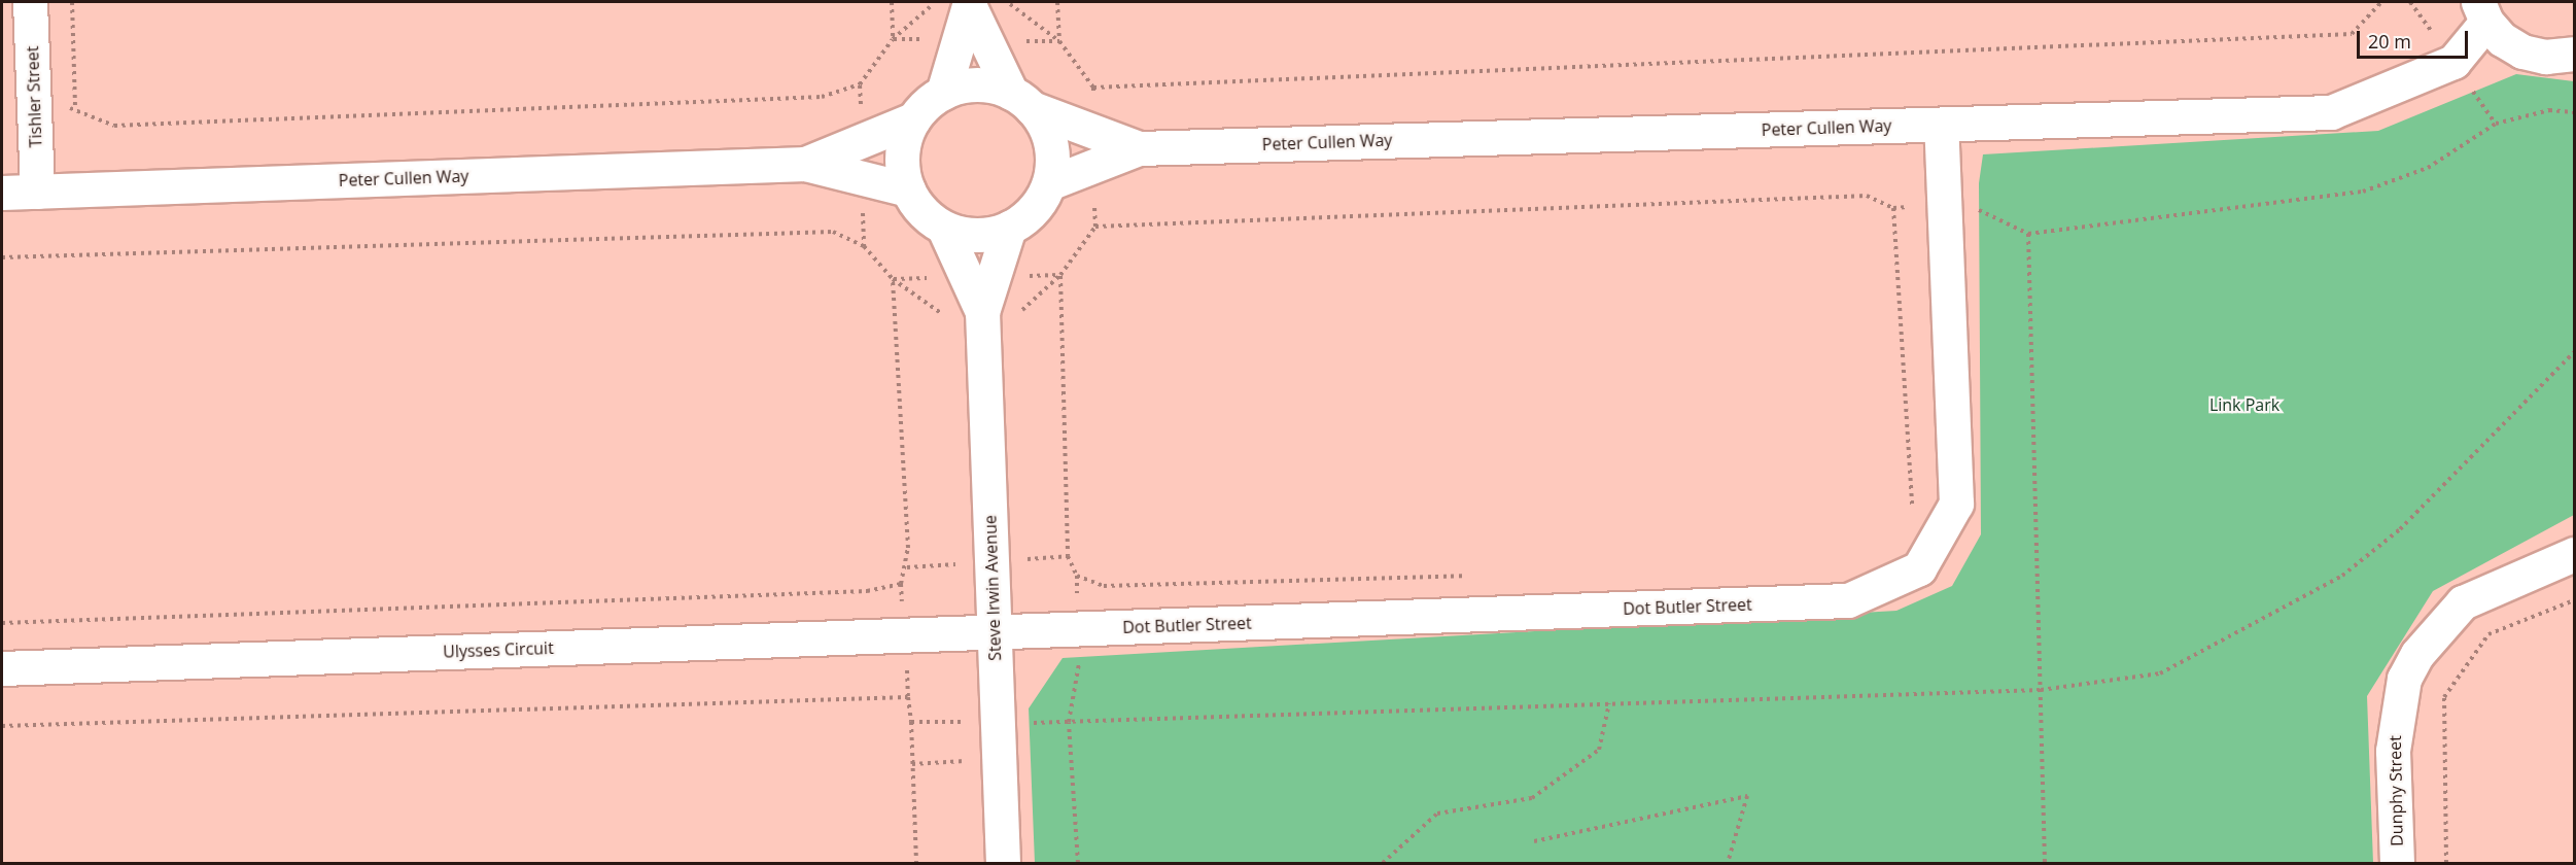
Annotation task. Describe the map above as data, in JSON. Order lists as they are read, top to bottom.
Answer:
{
  "streets": {
    "street": [
      "Tishler Street",
      "Peter Cullen Way",
      "Steve Irwin Avenue",
      "Dot Butler Street",
      "Ulysses Circuit",
      "Dunphy Street"
    ]
  },
  "crossings": [
    ["Tishler Street", "Peter Cullen Way"],
    ["Peter Cullen Way", "Steve Irwin Avenue"],
    ["Peter Cullen Way", "Dot Butler Street"],
    ["Steve Irwin Avenue", "Dot Butler Street"],
    ["Steve Irwin Avenue", "Ulysses Circuit"],
    ["Dot Butler Street", "Ulysses Circuit"]
  ],
  "parks": ["Link Park"],
  "scale_bar": "20 m"
}
